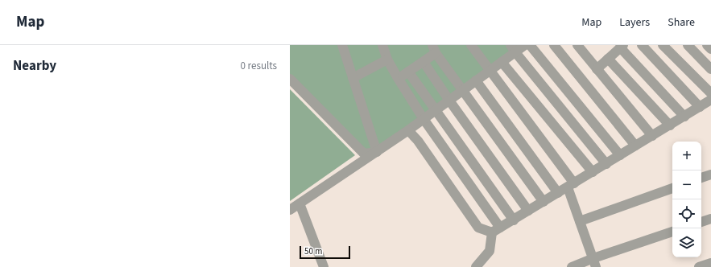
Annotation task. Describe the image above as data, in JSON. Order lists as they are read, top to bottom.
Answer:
{
  "scale_bar": "50 m",
  "page": {
    "header": "Map",
    "nav": ["Map", "Layers", "Share"],
    "heading": ["Nearby", "0 results"],
    "map_buttons": ["+", "−"],
    "scale": "50 m"
  }
}
